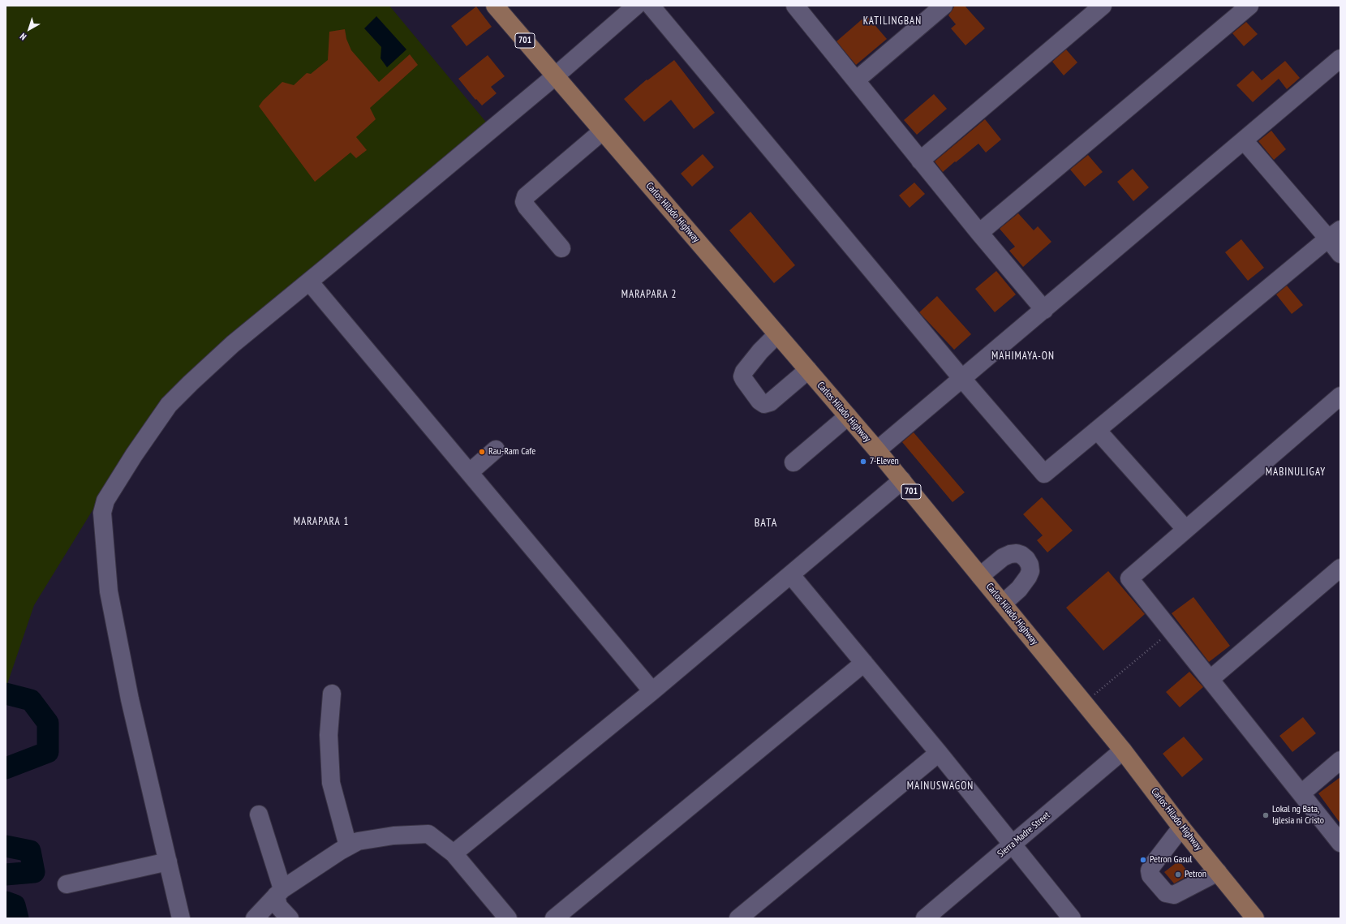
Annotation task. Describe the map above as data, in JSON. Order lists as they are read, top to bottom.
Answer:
{
  "streets": {
    "main road": ["701", "Carlos Hilado Highway"],
    "street": ["Sierra Madre Street"]
  },
  "crossings": [
    ["Carlos Hilado Highway", "Sierra Madre Street"]
  ],
  "districts": [
    "KATILINGBAN",
    "MARAPARA 2",
    "MAHIMAYA-ON",
    "MABINULIGAY",
    "MARAPARA 1",
    "BATA",
    "MAINUSWAGON"
  ],
  "places": [
    "Rau-Ram Cafe",
    "7-Eleven",
    "Lokal ng Bata, Iglesia ni Cristo",
    "Petron Gasul",
    "Petron"
  ],
  "north": "bottom left"
}
